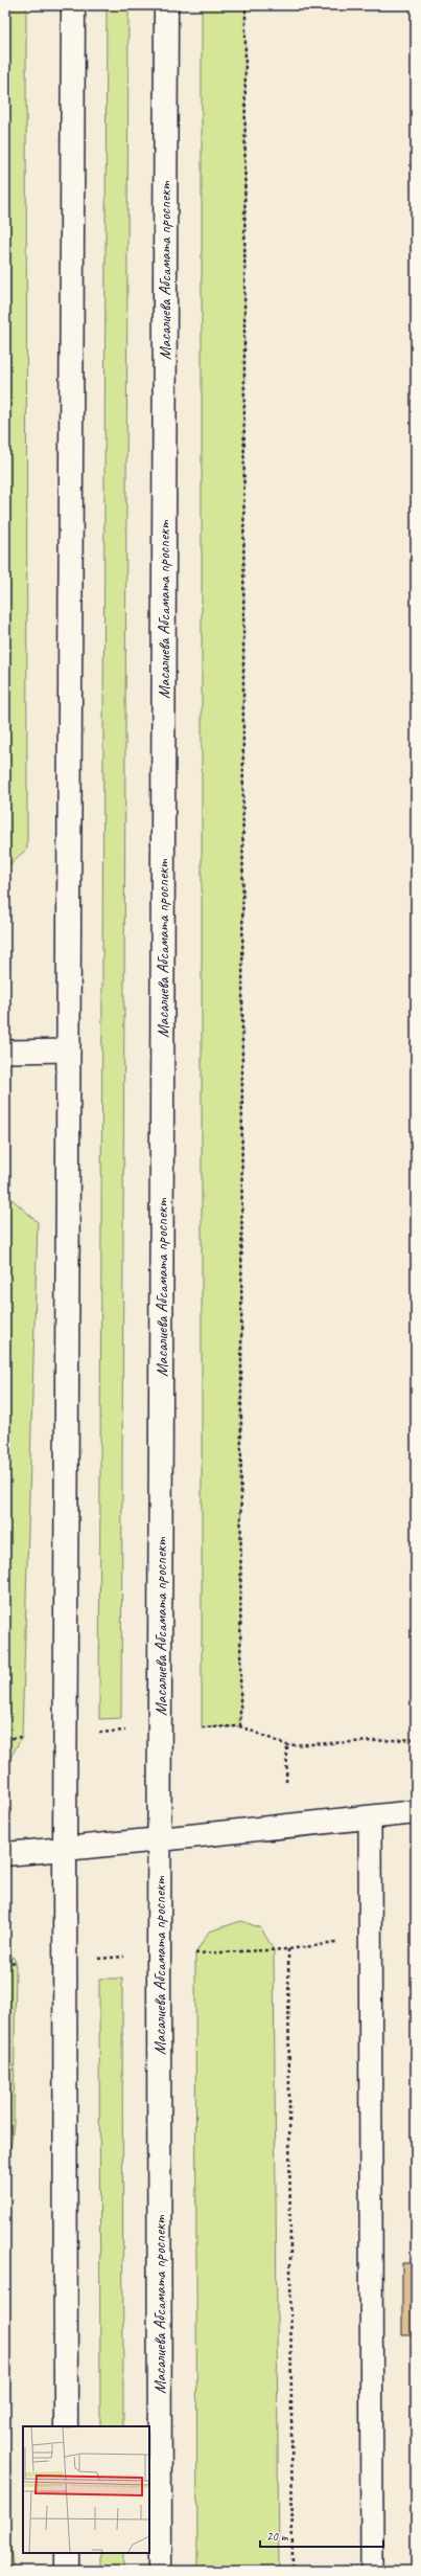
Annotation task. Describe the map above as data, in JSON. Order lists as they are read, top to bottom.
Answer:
{
  "streets": {
    "main road": ["Масалиева Абсамата проспект"]
  },
  "scale_bar": "20 m"
}
